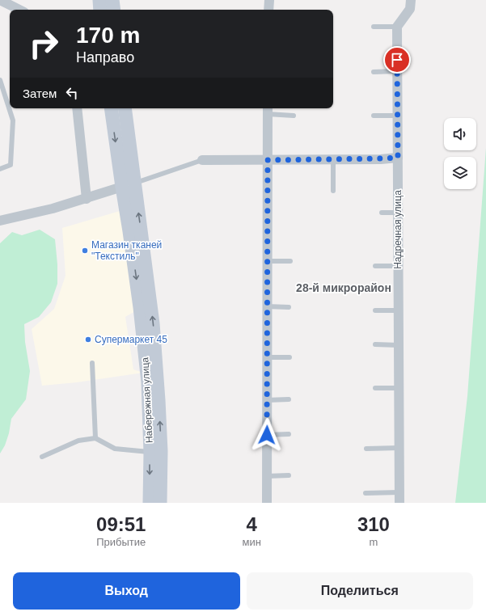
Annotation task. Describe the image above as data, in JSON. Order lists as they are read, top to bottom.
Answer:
{
  "streets": {
    "main road": ["Набережная улица"],
    "street": ["Надречная улица"]
  },
  "districts": ["28-й микрорайон"],
  "places": ["Магазин тканей \"Текстиль\"", "Супермаркет 45"],
  "page": {
    "turn": ["170 m", "Направо"],
    "then": "Затем",
    "eta": [
      "09:51",
      "Прибытие",
      "4",
      "мин",
      "310",
      "m"
    ],
    "buttons": ["Выход", "Поделиться"]
  }
}
